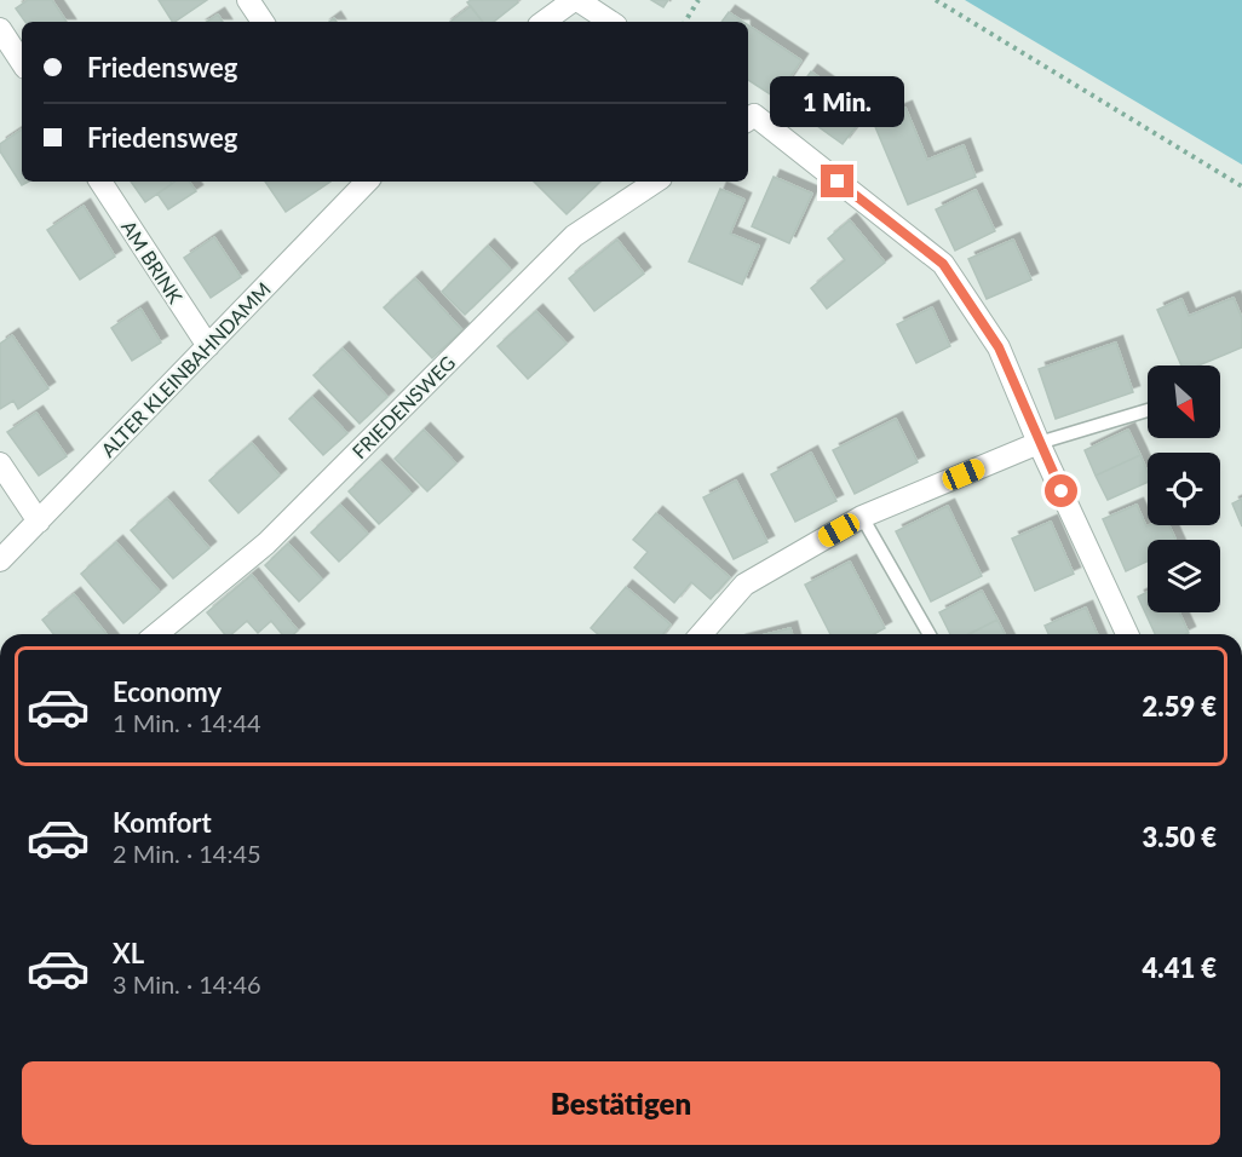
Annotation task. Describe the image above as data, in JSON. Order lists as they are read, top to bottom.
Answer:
{
  "streets": {
    "street": ["AM BRINK", "ALTER KLEINBAHNDAMM", "FRIEDENSWEG"]
  },
  "crossings": [
    ["AM BRINK", "ALTER KLEINBAHNDAMM"]
  ],
  "north": "bottom right",
  "page": {
    "banner": ["Friedensweg", "Friedensweg"],
    "bubble": "1 Min.",
    "list": [
      {
        "name": "Economy",
        "note": "1 Min. · 14:44",
        "value": "2.59 €"
      },
      {
        "name": "Komfort",
        "note": "2 Min. · 14:45",
        "value": "3.50 €"
      },
      {
        "name": "XL",
        "note": "3 Min. · 14:46",
        "value": "4.41 €"
      }
    ],
    "buttons": "Bestätigen"
  }
}
